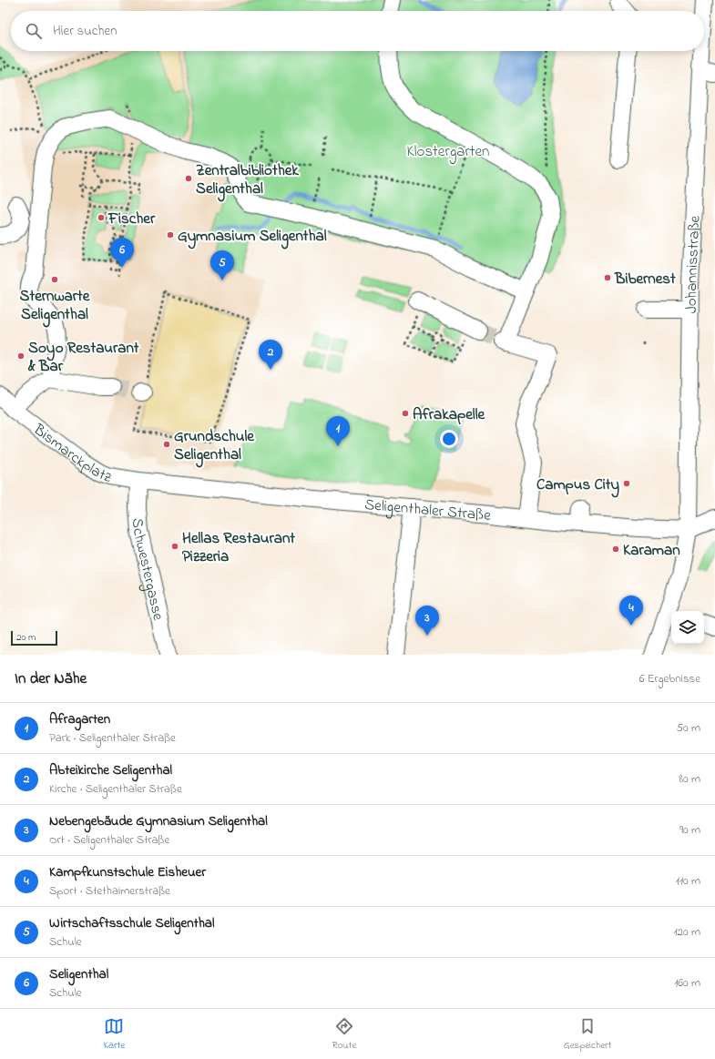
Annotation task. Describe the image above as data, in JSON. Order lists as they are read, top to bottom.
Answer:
{
  "streets": {
    "street": [
      "Johannisstraße",
      "Bismarckplatz",
      "Seligenthaler Straße",
      "Schwestergasse"
    ]
  },
  "crossings": [
    ["Johannisstraße", "Seligenthaler Straße"],
    ["Bismarckplatz", "Seligenthaler Straße"],
    ["Bismarckplatz", "Schwestergasse"],
    ["Seligenthaler Straße", "Schwestergasse"]
  ],
  "parks": ["Klostergarten"],
  "places": [
    "Zentralbibliothek Seligenthal",
    "Fischer",
    "Gymnasium Seligenthal",
    "Bibernest",
    "Sternwarte Seligenthal",
    "Soyo Restaurant & Bar",
    "Afrakapelle",
    "Grundschule Seligenthal",
    "Campus City",
    "Hellas Restaurant Pizzeria",
    "Karaman"
  ],
  "scale_bar": "20 m",
  "page": {
    "search": "Hier suchen",
    "pins": [
      "6",
      "5",
      "2",
      "1",
      "4",
      "3"
    ],
    "scale": "20 m",
    "heading": ["In der Nähe", "6 Ergebnisse"],
    "list": [
      {
        "mark": "1",
        "name": "Afragarten",
        "note": "Park · Seligenthaler Straße",
        "value": "50 m"
      },
      {
        "mark": "2",
        "name": "Abteikirche Seligenthal",
        "note": "Kirche · Seligenthaler Straße",
        "value": "80 m"
      },
      {
        "mark": "3",
        "name": "Nebengebäude Gymnasium Seligenthal",
        "note": "Ort · Seligenthaler Straße",
        "value": "90 m"
      },
      {
        "mark": "4",
        "name": "Kampfkunstschule Eisheuer",
        "note": "Sport · Stethaimerstraße",
        "value": "110 m"
      },
      {
        "mark": "5",
        "name": "Wirtschaftsschule Seligenthal",
        "note": "Schule",
        "value": "120 m"
      },
      {
        "mark": "6",
        "name": "Seligenthal",
        "note": "Schule",
        "value": "160 m"
      }
    ],
    "nav": ["Karte", "Route", "Gespeichert"]
  }
}
